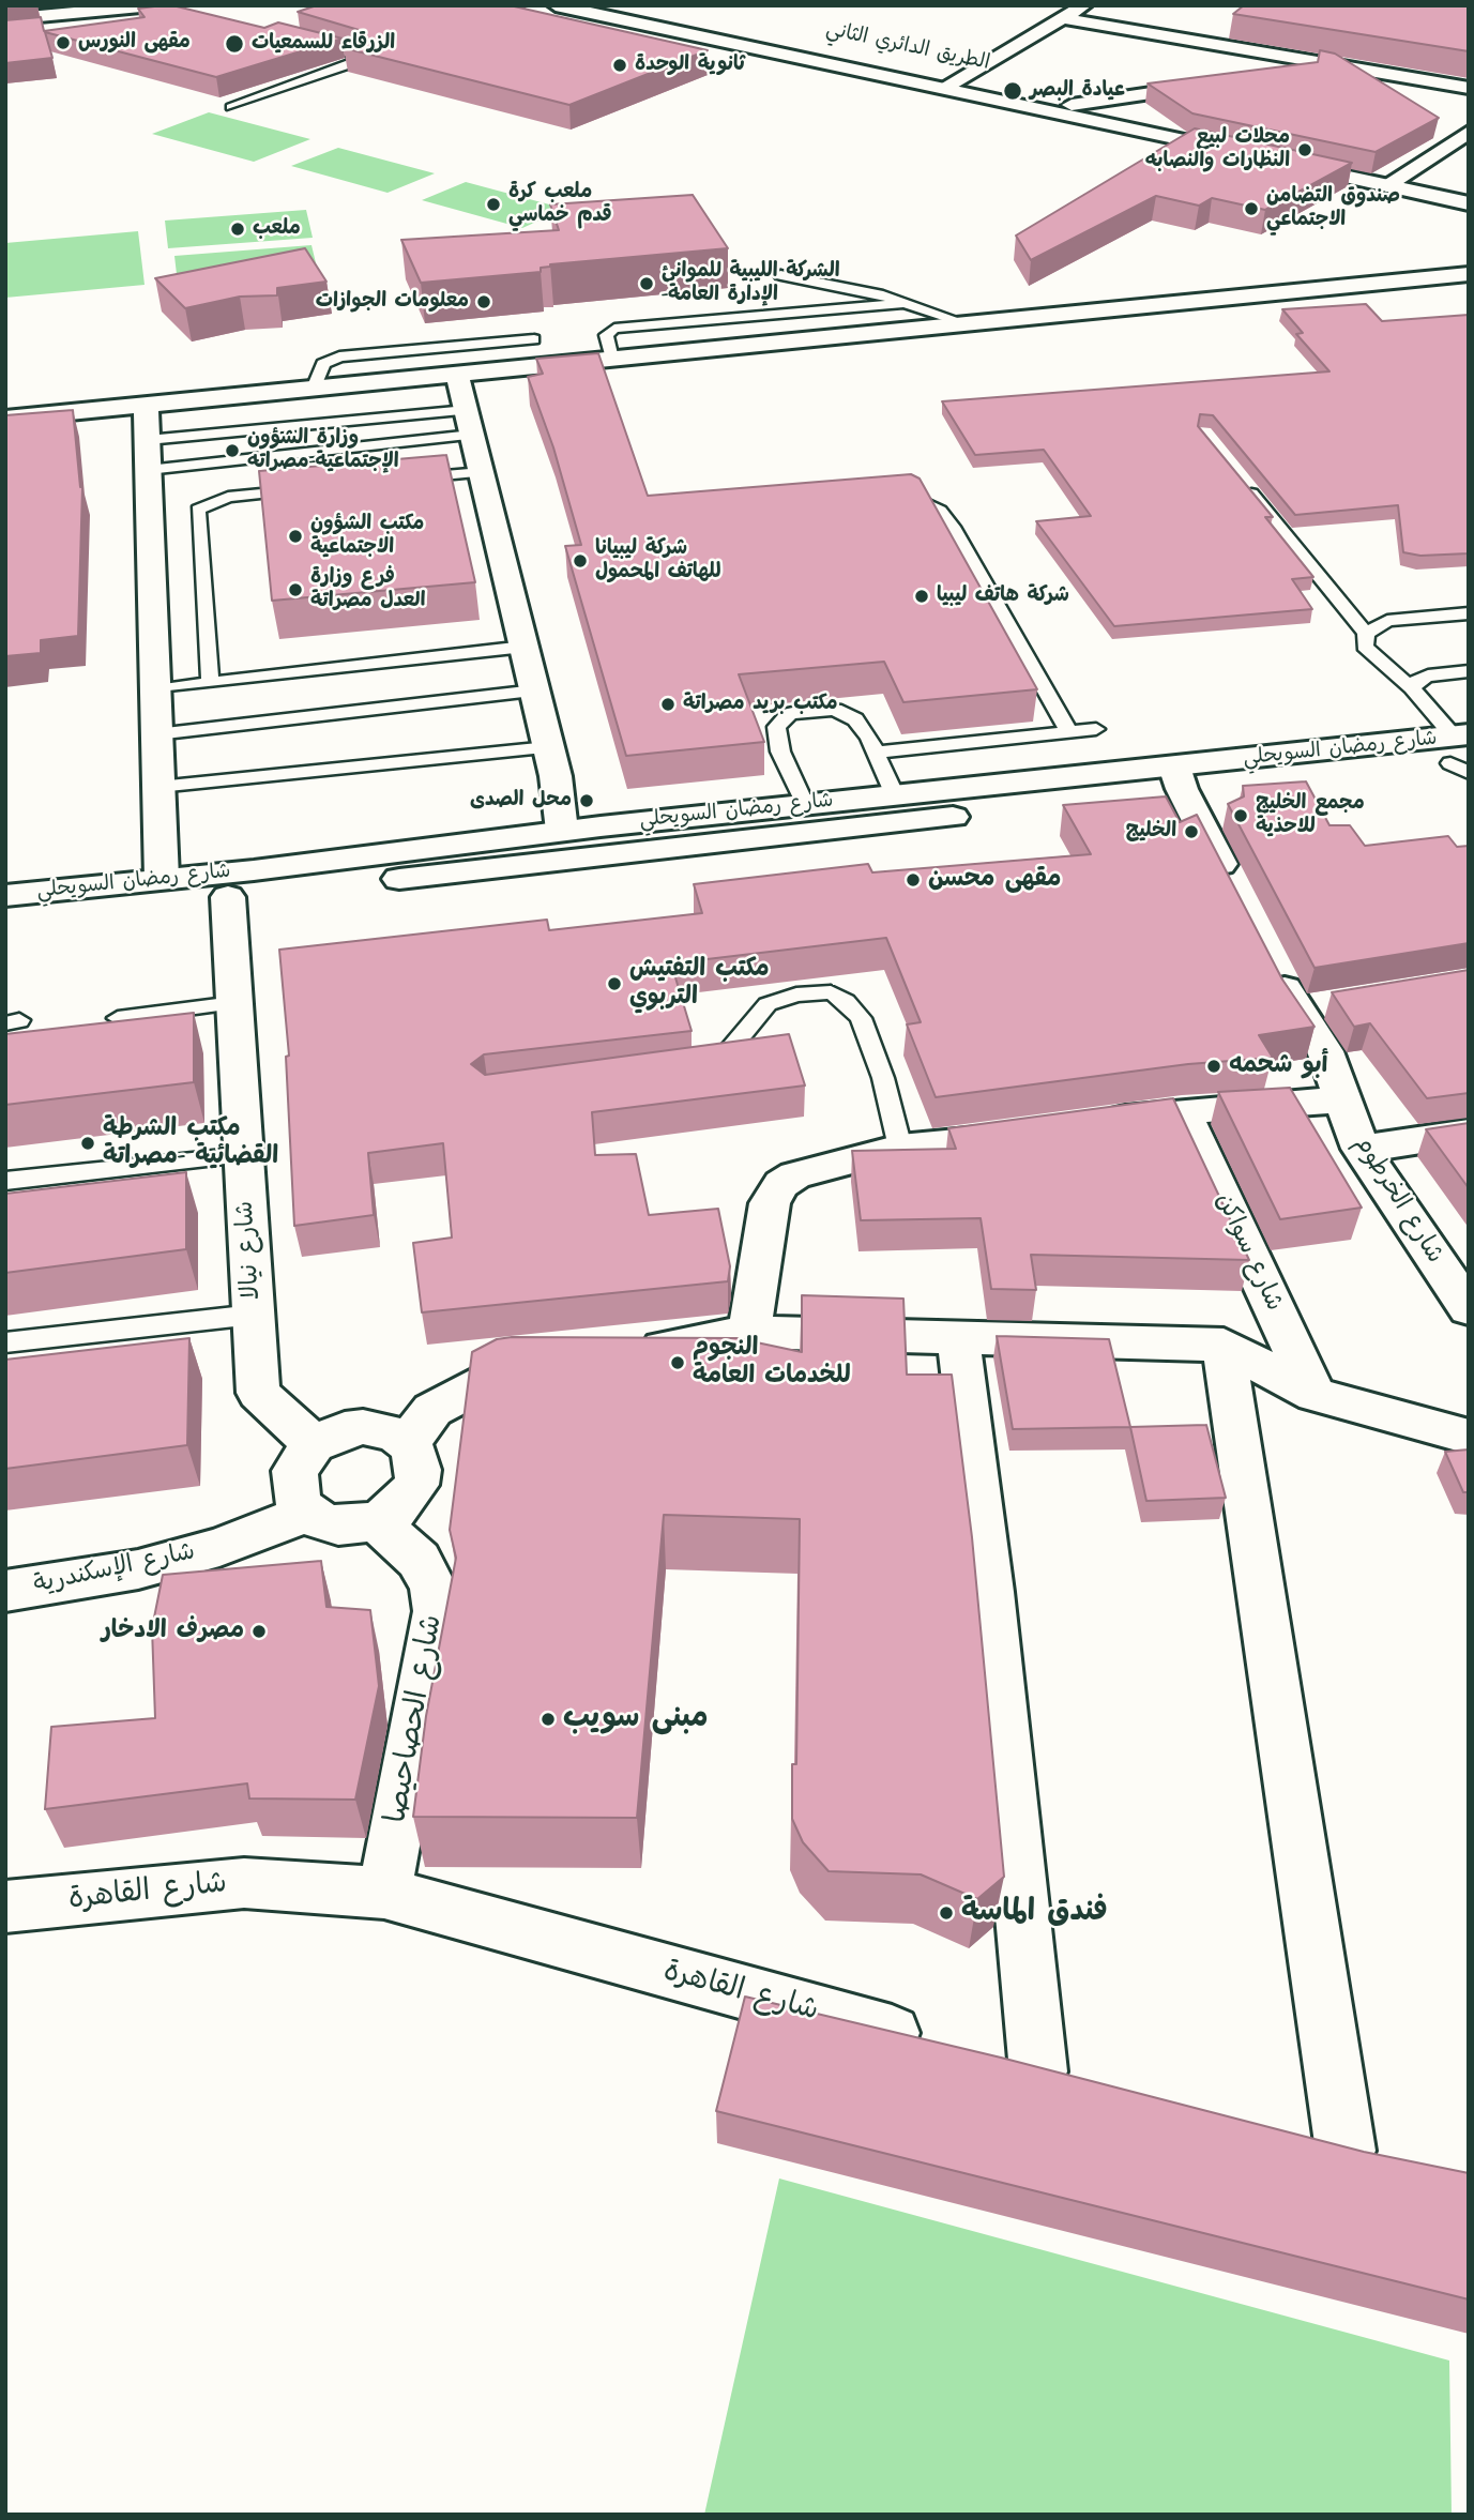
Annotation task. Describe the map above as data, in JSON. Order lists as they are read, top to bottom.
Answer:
{
  "streets": {
    "street": [
      "الطريق الدائري الثاني",
      "شارع رمضان السويحلي",
      "شارع الخرطوم",
      "شارع نيالا",
      "شارع سواكن",
      "شارع الإسكندرية",
      "شارع الحصاحيصا",
      "شارع القاهرة"
    ]
  },
  "crossings": [
    ["شارع رمضان السويحلي", "شارع نيالا"],
    ["شارع نيالا", "شارع الإسكندرية"],
    ["شارع نيالا", "شارع الحصاحيصا"],
    ["شارع الإسكندرية", "شارع الحصاحيصا"],
    ["شارع الحصاحيصا", "شارع القاهرة"]
  ],
  "places": [
    "مقهى النورس",
    "الزرقاء للسمعيات",
    "ثانوية الوحدة",
    "عيادة البصر",
    "محلات لبيع النظارات والنصابه",
    "ملعب كرة قدم خماسي",
    "صندوق التضامن الاجتماعي",
    "ملعب",
    "الشركة الليبية للموانئ -الإدارة العامة",
    "معلومات الجوازات",
    "وزارة الشؤون الإجتماعية-مصراته",
    "مكتب الشؤون الاجتماعية",
    "شركة ليبيانا للهاتف المحمول",
    "فرع وزارة العدل مصراتة",
    "شركة هاتف ليبيا",
    "مكتب بريد مصراتة",
    "محل الصدى",
    "مجمع الخليج للاحذية",
    "الخليج",
    "مقهى محسن",
    "مكتب التفتيش التربوي",
    "أبو شحمه",
    "مكتب الشرطة القضائية -مصراتة",
    "النجوم للخدمات العامة",
    "مصرف الادخار",
    "مبنى سويب",
    "فندق الماسة"
  ]
}
